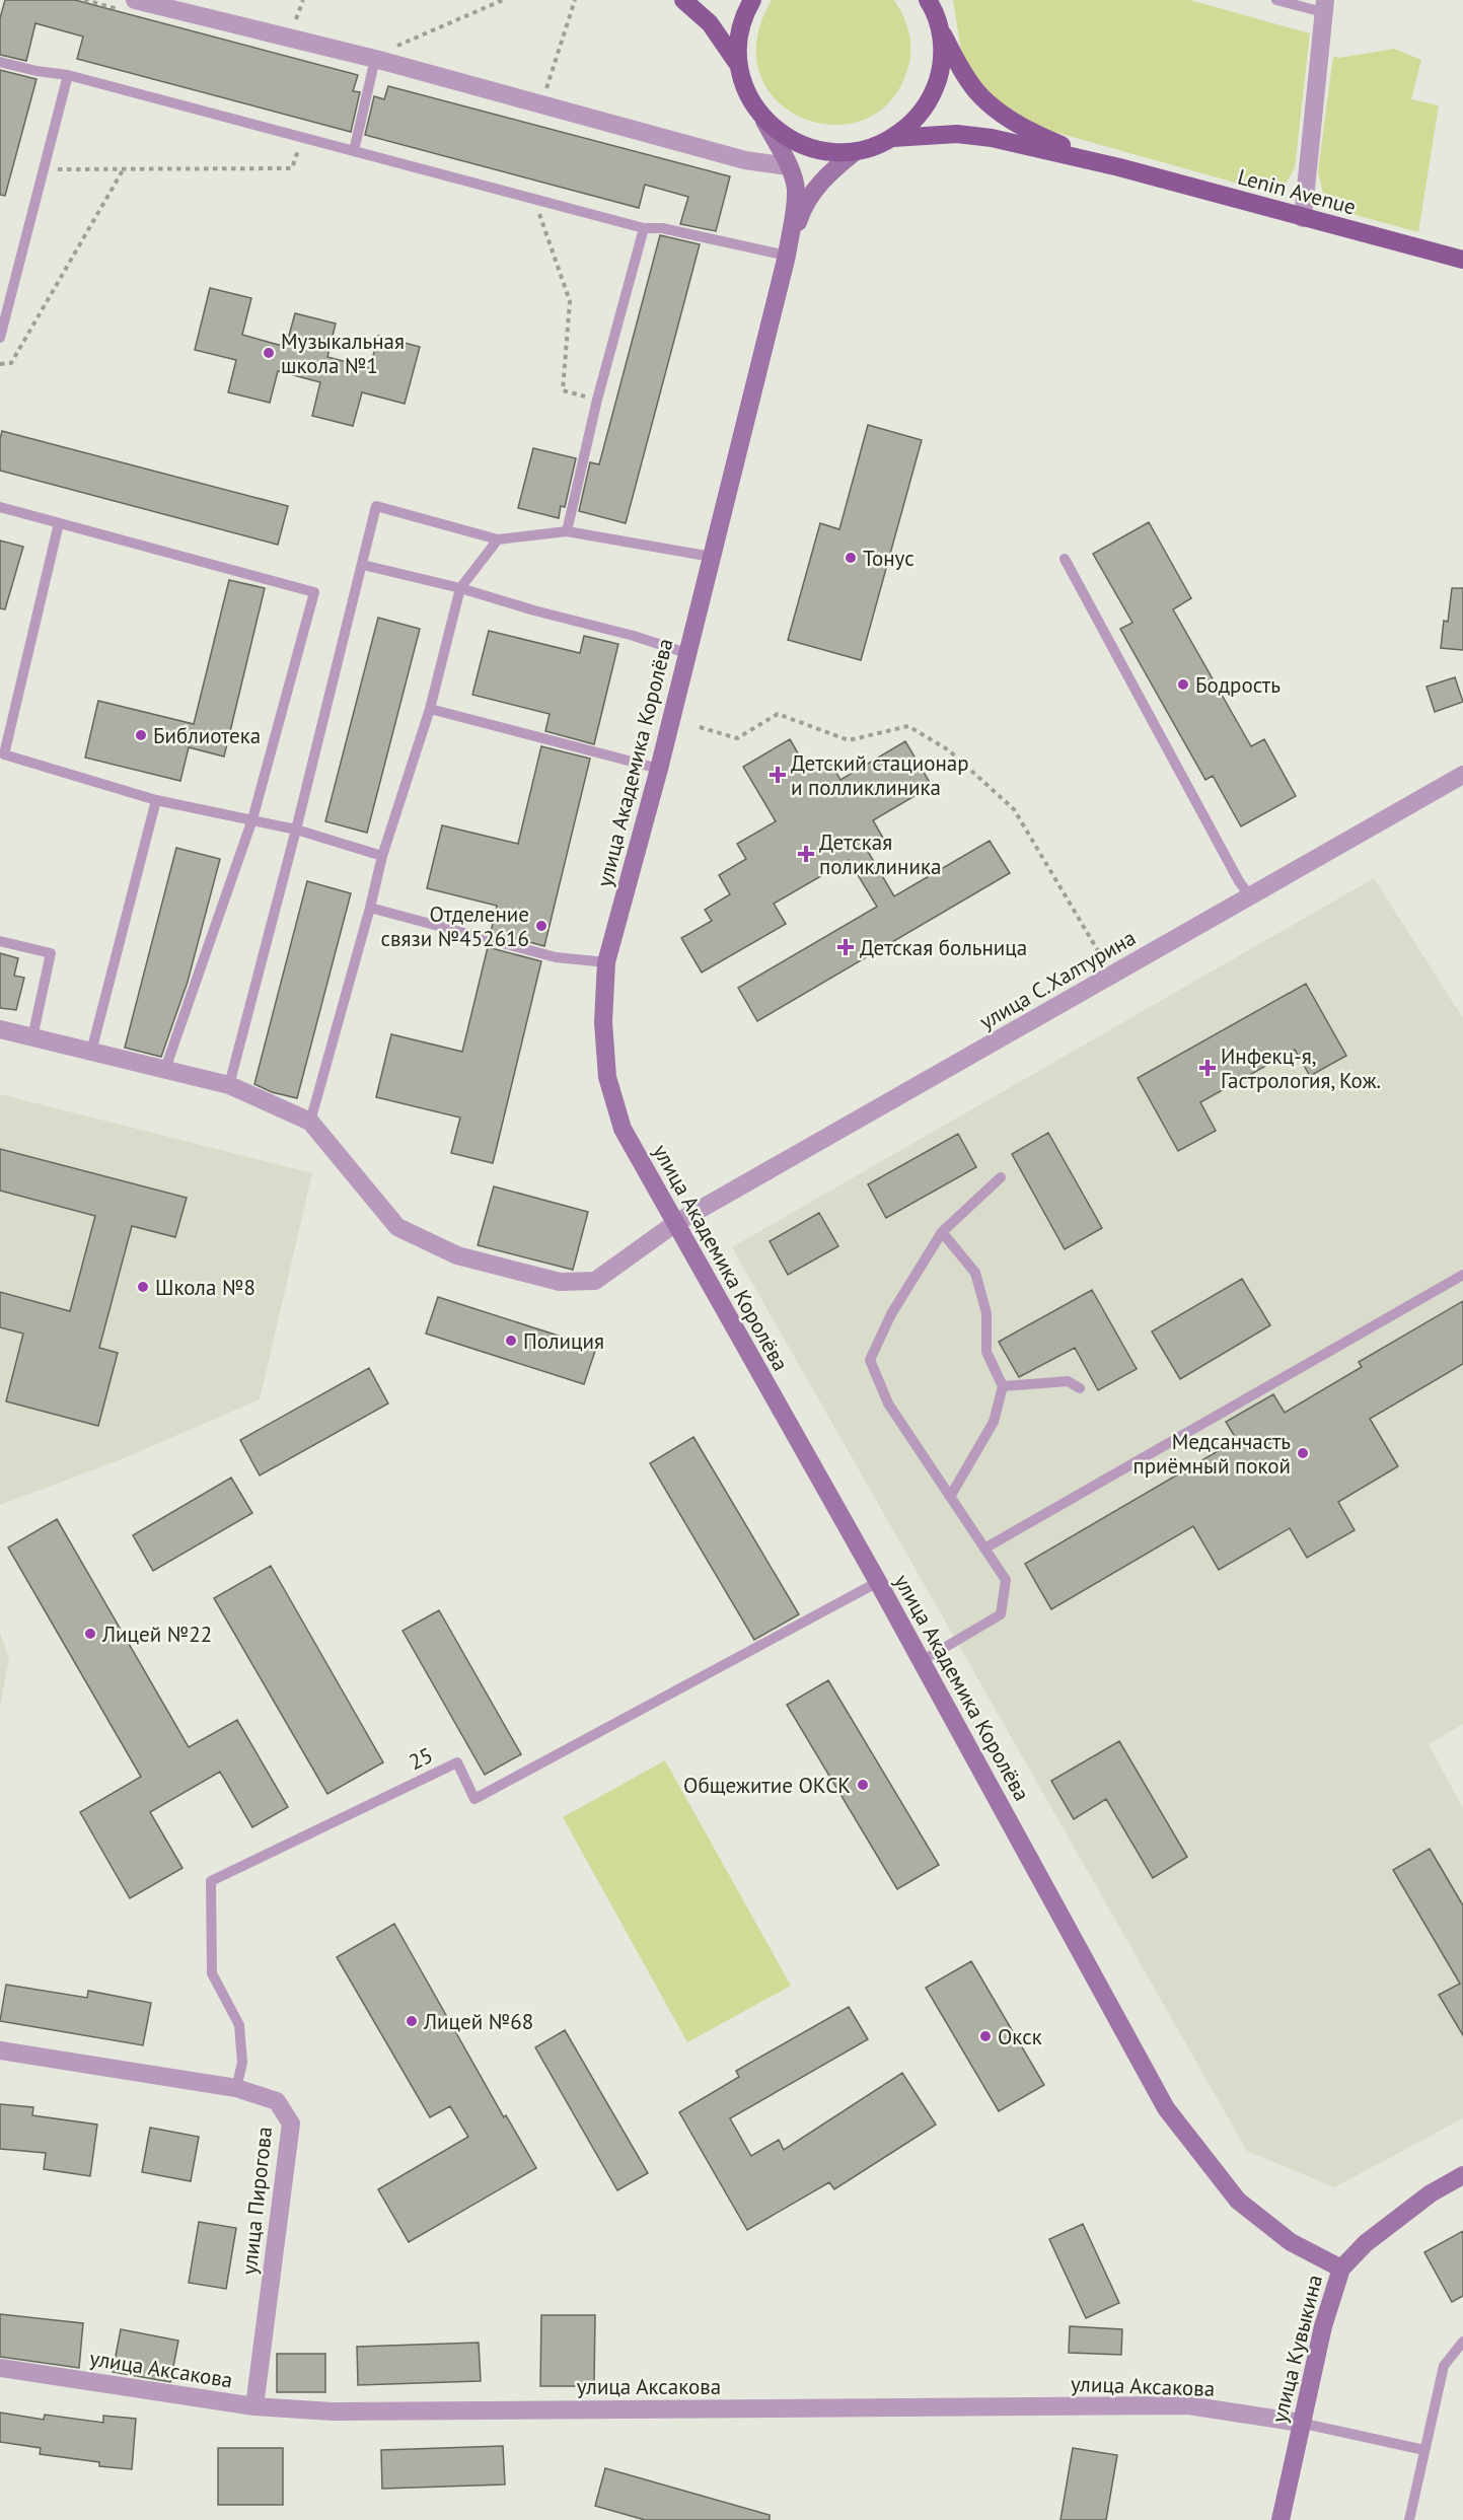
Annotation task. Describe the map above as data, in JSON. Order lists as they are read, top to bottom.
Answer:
{
  "streets": {
    "main road": ["Lenin Avenue"],
    "street": [
      "улица Академика Королёва",
      "улица С.Халтурина",
      "улица Пирогова",
      "улица Кувыкина",
      "улица Аксакова"
    ],
    "lane": ["25"]
  },
  "crossings": [
    ["улица Академика Королёва", "улица С.Халтурина"],
    ["улица Академика Королёва", "25"],
    ["улица Академика Королёва", "улица Кувыкина"],
    ["25", "улица Пирогова"],
    ["улица Пирогова", "улица Аксакова"],
    ["улица Кувыкина", "улица Аксакова"]
  ],
  "places": {
    "other": [
      "Музыкальная школа №1",
      "Тонус",
      "Бодрость",
      "Библиотека",
      "Отделение связи №452616",
      "Школа №8",
      "Полиция",
      "Медсанчасть приёмный покой",
      "Лицей №22",
      "Общежитие ОКСК",
      "Лицей №68",
      "Окск"
    ],
    "health": [
      "Детский стационар и полликлиника",
      "Детская поликлиника",
      "Детская больница",
      "Инфекц-я, Гастрология, Кож."
    ]
  }
}
